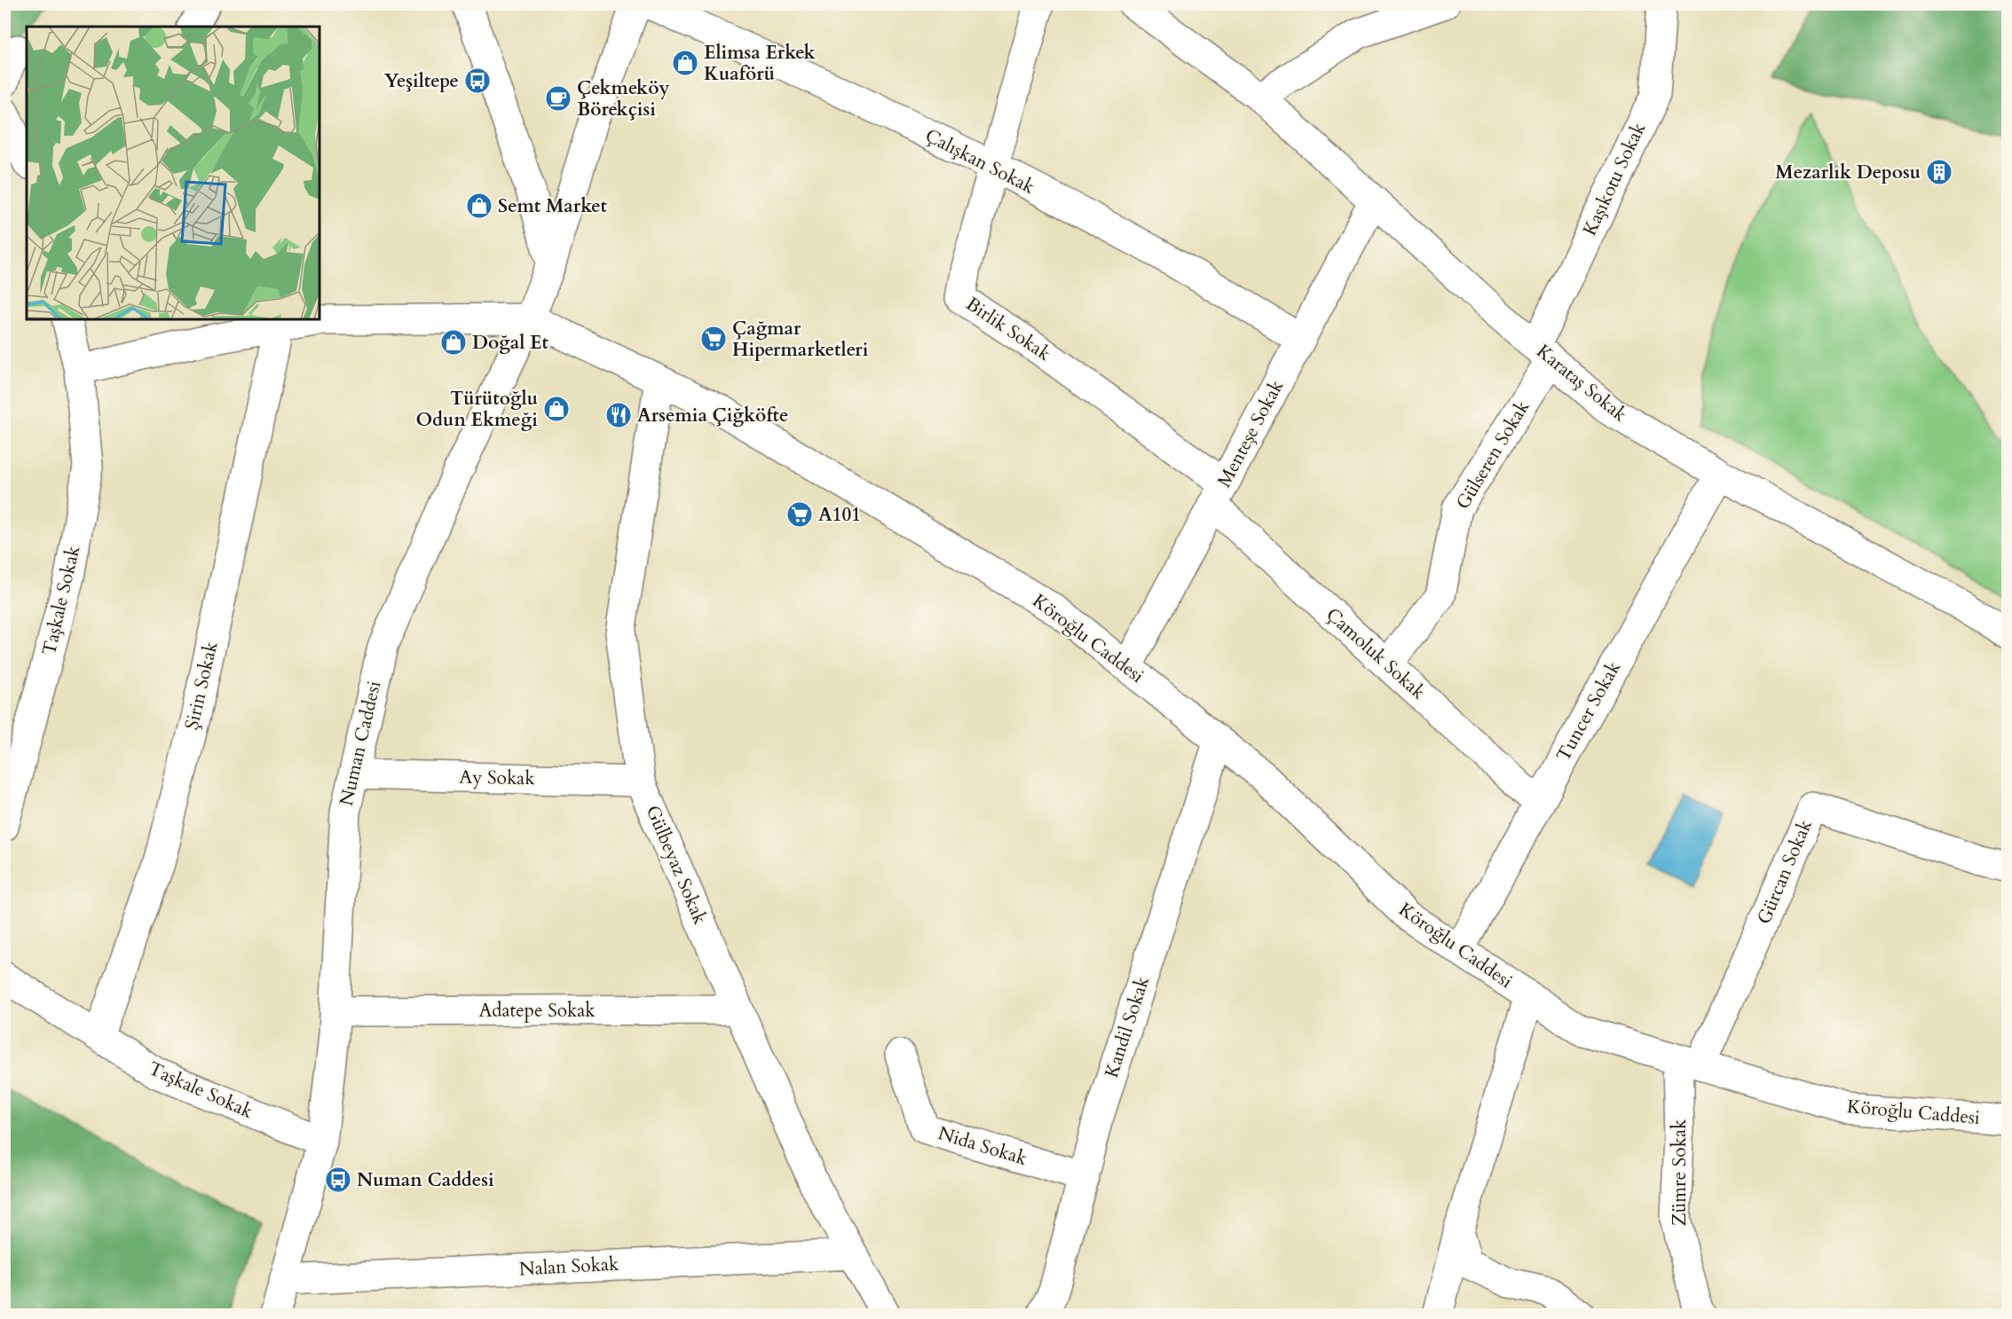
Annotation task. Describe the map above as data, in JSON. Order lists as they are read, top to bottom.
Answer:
{
  "streets": {
    "street": [
      "Çalışkan Sokak",
      "Kaşıkotu Sokak",
      "Birlik Sokak",
      "Karataş Sokak",
      "Menteşe Sokak",
      "Gülseren Sokak",
      "Taşkale Sokak",
      "Köroğlu Caddesi",
      "Çamoluk Sokak",
      "Şirin Sokak",
      "Tuncer Sokak",
      "Numan Caddesi",
      "Ay Sokak",
      "Gülbeyaz Sokak",
      "Gürcan Sokak",
      "Adatepe Sokak",
      "Kandil Sokak",
      "Nida Sokak",
      "Zümre Sokak",
      "Nalan Sokak"
    ]
  },
  "crossings": [
    ["Çalışkan Sokak", "Birlik Sokak"],
    ["Çalışkan Sokak", "Menteşe Sokak"],
    ["Kaşıkotu Sokak", "Karataş Sokak"],
    ["Kaşıkotu Sokak", "Gülseren Sokak"],
    ["Birlik Sokak", "Menteşe Sokak"],
    ["Birlik Sokak", "Çamoluk Sokak"],
    ["Karataş Sokak", "Menteşe Sokak"],
    ["Karataş Sokak", "Gülseren Sokak"],
    ["Karataş Sokak", "Tuncer Sokak"],
    ["Menteşe Sokak", "Köroğlu Caddesi"],
    ["Menteşe Sokak", "Çamoluk Sokak"],
    ["Gülseren Sokak", "Çamoluk Sokak"],
    ["Taşkale Sokak", "Köroğlu Caddesi"],
    ["Taşkale Sokak", "Şirin Sokak"],
    ["Taşkale Sokak", "Numan Caddesi"],
    ["Köroğlu Caddesi", "Şirin Sokak"],
    ["Köroğlu Caddesi", "Tuncer Sokak"],
    ["Köroğlu Caddesi", "Numan Caddesi"],
    ["Köroğlu Caddesi", "Gülbeyaz Sokak"],
    ["Köroğlu Caddesi", "Gürcan Sokak"],
    ["Köroğlu Caddesi", "Kandil Sokak"],
    ["Köroğlu Caddesi", "Zümre Sokak"],
    ["Çamoluk Sokak", "Tuncer Sokak"],
    ["Numan Caddesi", "Ay Sokak"],
    ["Numan Caddesi", "Adatepe Sokak"],
    ["Numan Caddesi", "Nalan Sokak"],
    ["Ay Sokak", "Gülbeyaz Sokak"],
    ["Gülbeyaz Sokak", "Adatepe Sokak"],
    ["Gülbeyaz Sokak", "Nalan Sokak"],
    ["Gürcan Sokak", "Zümre Sokak"],
    ["Kandil Sokak", "Nida Sokak"]
  ],
  "places": {
    "shop": [
      "Elimsa Erkek Kuaförü",
      "Semt Market",
      "Doğal Et",
      "Türütoğlu Odun Ekmeği"
    ],
    "bus stop": ["Yeşiltepe", "Numan Caddesi"],
    "cafe": ["Çekmeköy Börekçisi"],
    "building": ["Mezarlık Deposu"],
    "supermarket": ["Çağmar Hipermarketleri", "A101"],
    "restaurant": ["Arsemia Çiğköfte"]
  }
}
